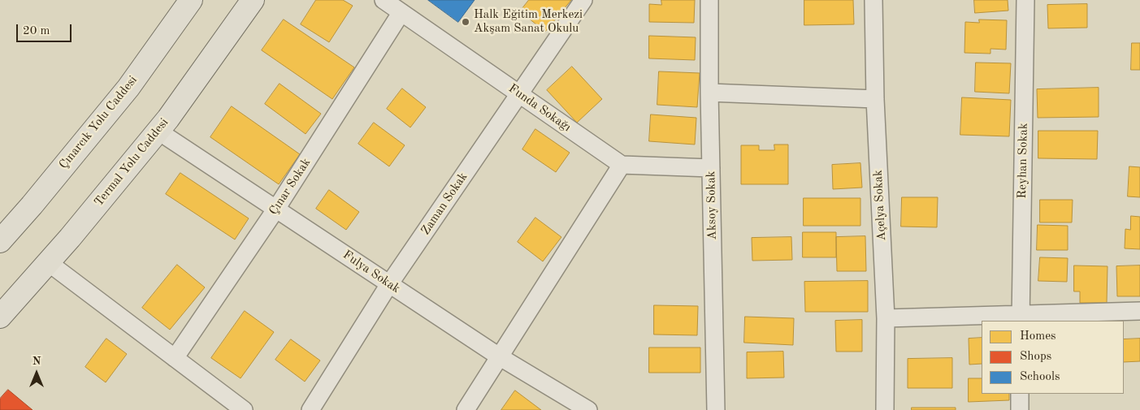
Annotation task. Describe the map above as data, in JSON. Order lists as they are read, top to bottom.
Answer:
{
  "streets": {
    "main road": ["Çınarcık Yolu Caddesi", "Termal Yolu Caddesi"],
    "street": [
      "Funda Sokağı",
      "Reyhan Sokak",
      "Çınar Sokak",
      "Zaman Sokak",
      "Aksoy Sokak",
      "Açelya Sokak",
      "Fulya Sokak"
    ]
  },
  "crossings": [
    ["Funda Sokağı", "Çınar Sokak"],
    ["Funda Sokağı", "Zaman Sokak"],
    ["Termal Yolu Caddesi", "Fulya Sokak"],
    ["Çınar Sokak", "Fulya Sokak"],
    ["Zaman Sokak", "Fulya Sokak"]
  ],
  "places": ["Halk Eğitim Merkezi Akşam Sanat Okulu"],
  "legend": ["Homes", "Shops", "Schools"],
  "scale_bar": "20 m",
  "north": "top"
}
